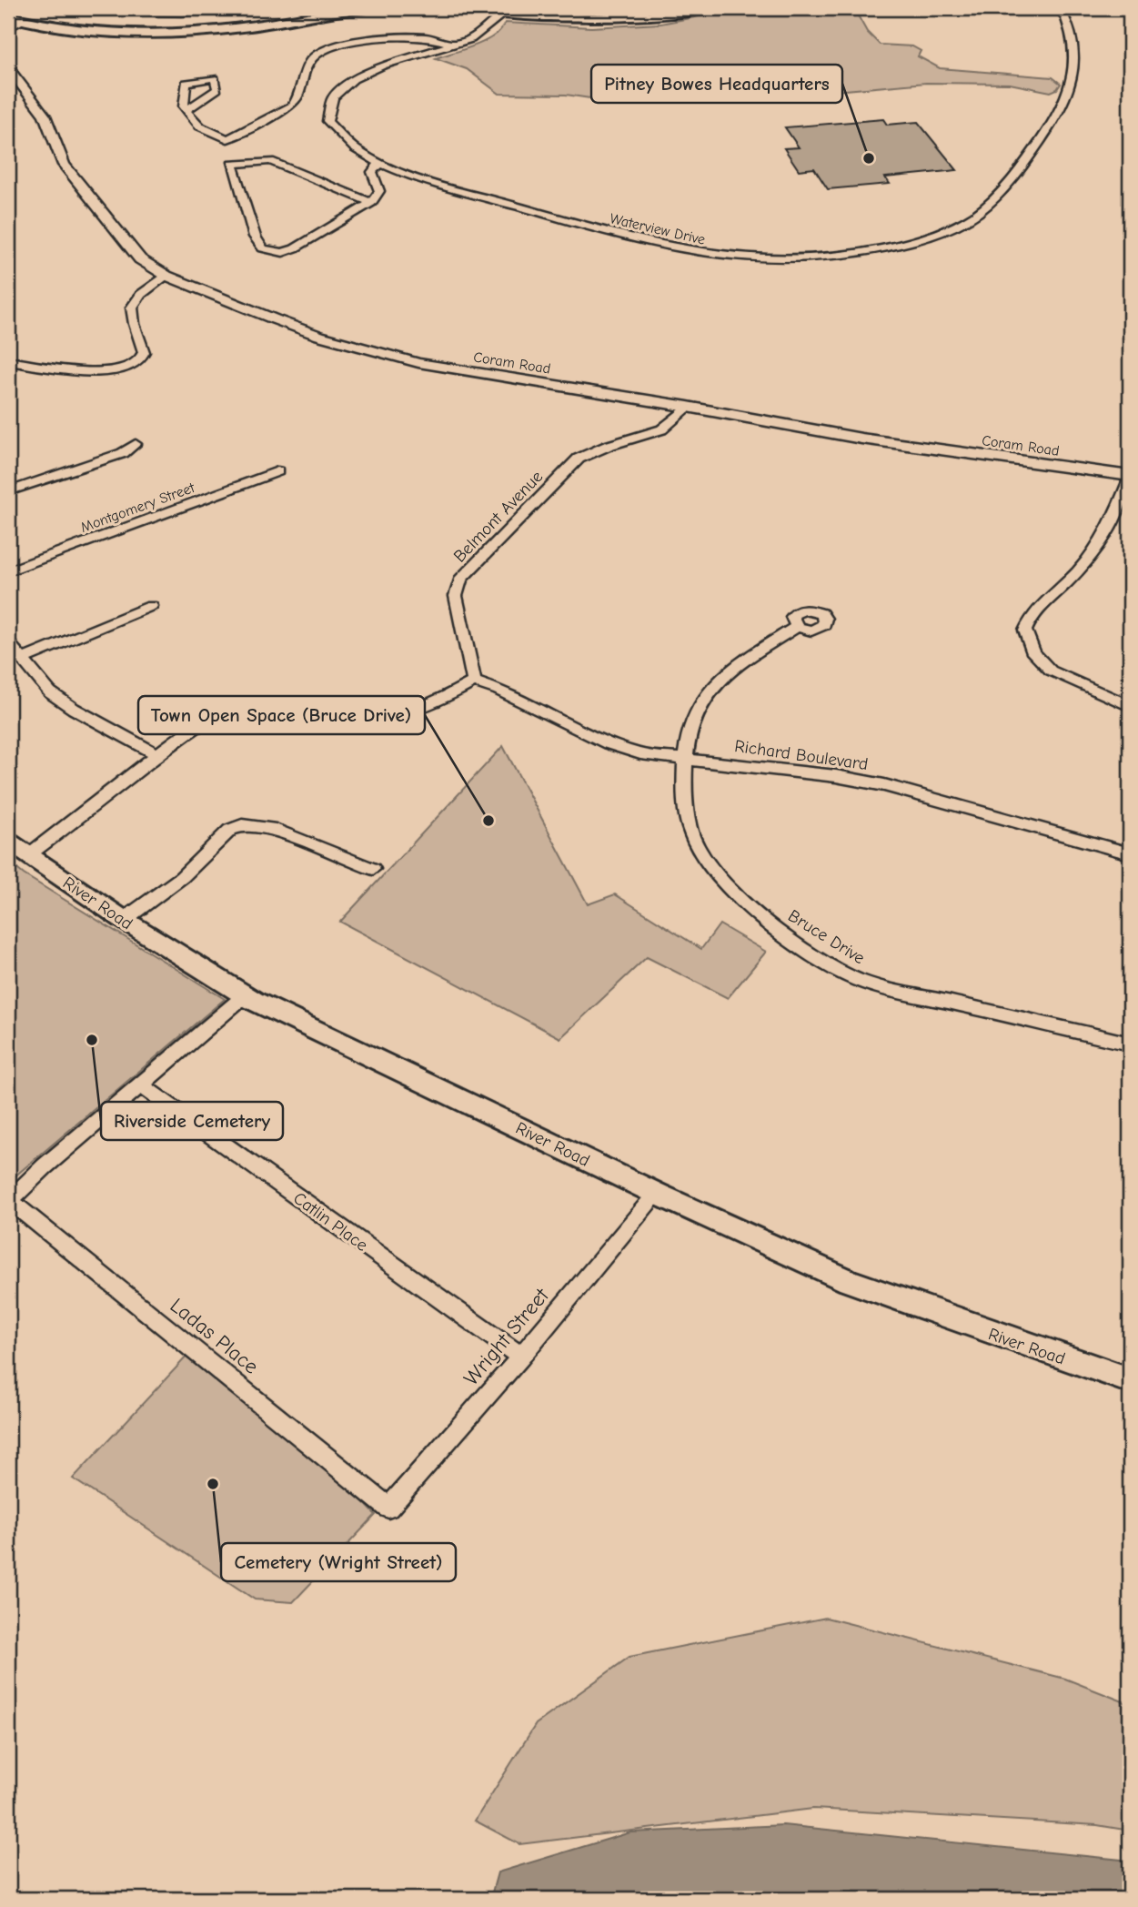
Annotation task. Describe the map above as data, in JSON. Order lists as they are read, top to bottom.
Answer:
{
  "streets": {
    "main road": ["River Road"],
    "street": [
      "Waterview Drive",
      "Coram Road",
      "Montgomery Street",
      "Belmont Avenue",
      "Richard Boulevard",
      "Bruce Drive",
      "Catlin Place",
      "Ladas Place",
      "Wright Street"
    ]
  },
  "crossings": [
    ["Coram Road", "Belmont Avenue"],
    ["Belmont Avenue", "Richard Boulevard"],
    ["Richard Boulevard", "Bruce Drive"],
    ["River Road", "Wright Street"],
    ["Catlin Place", "Wright Street"],
    ["Ladas Place", "Wright Street"]
  ],
  "places": [
    "Pitney Bowes Headquarters",
    "Town Open Space (Bruce Drive)",
    "Riverside Cemetery",
    "Cemetery (Wright Street)"
  ]
}
